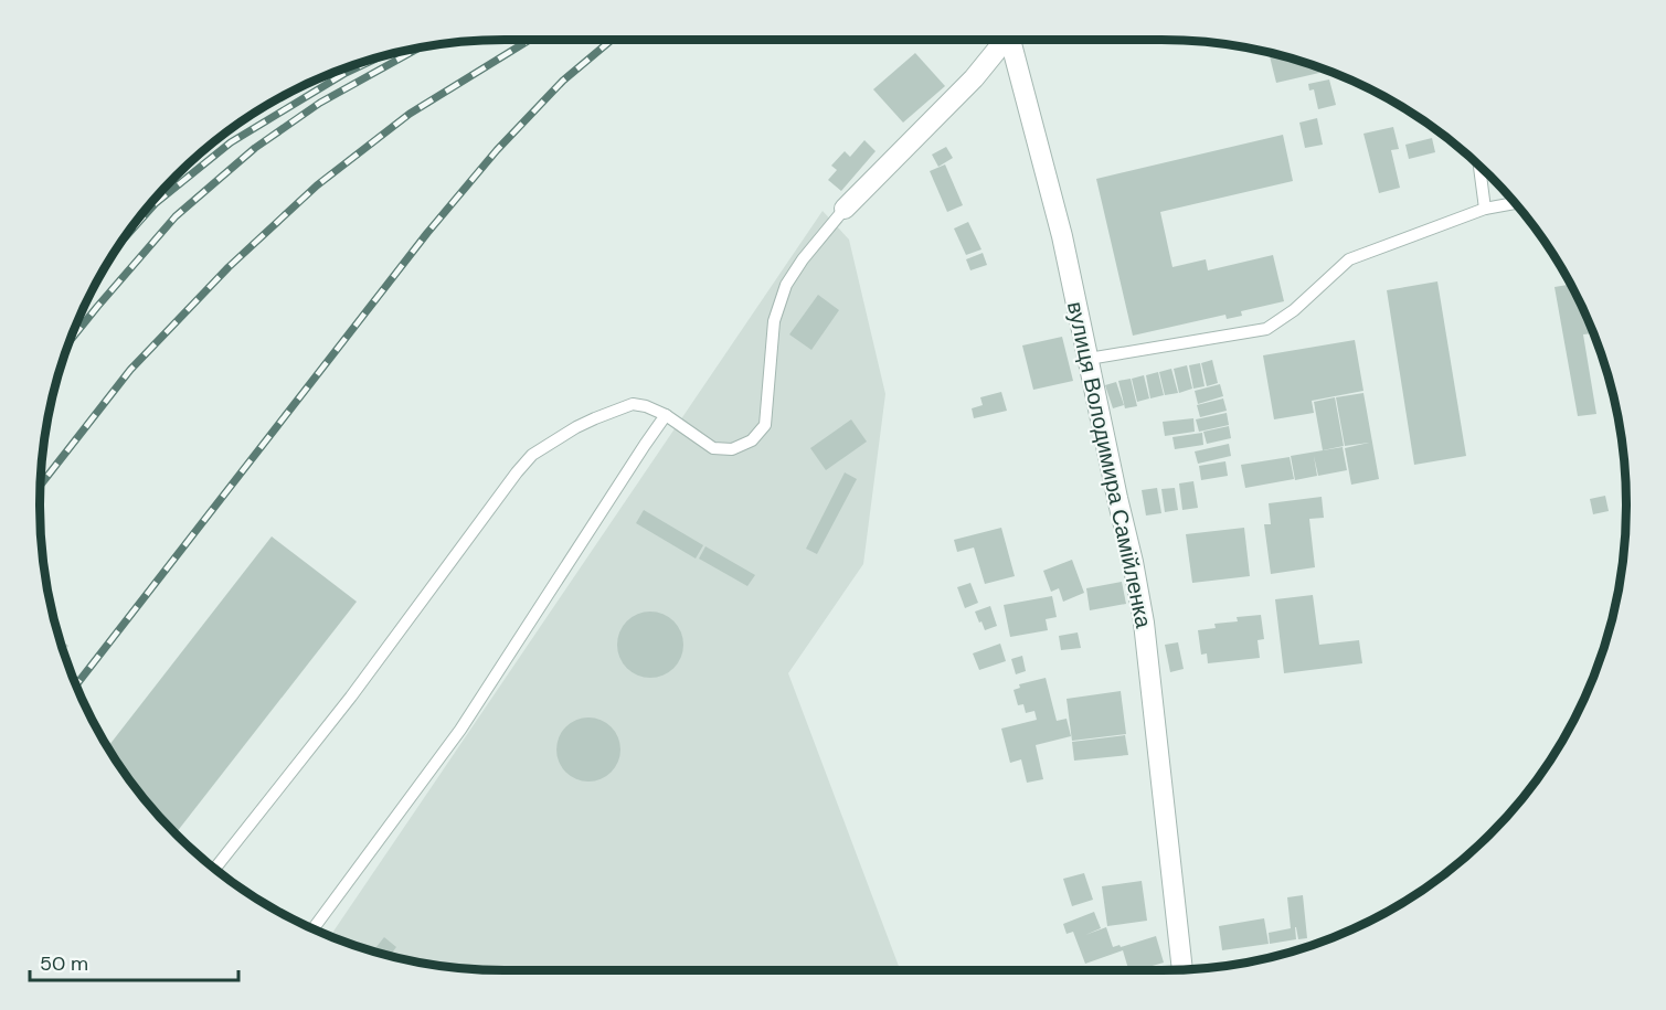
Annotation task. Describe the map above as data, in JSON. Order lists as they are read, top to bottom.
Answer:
{
  "streets": {
    "street": ["вулиця Володимира Самійленка"]
  },
  "scale_bar": "50 m"
}
